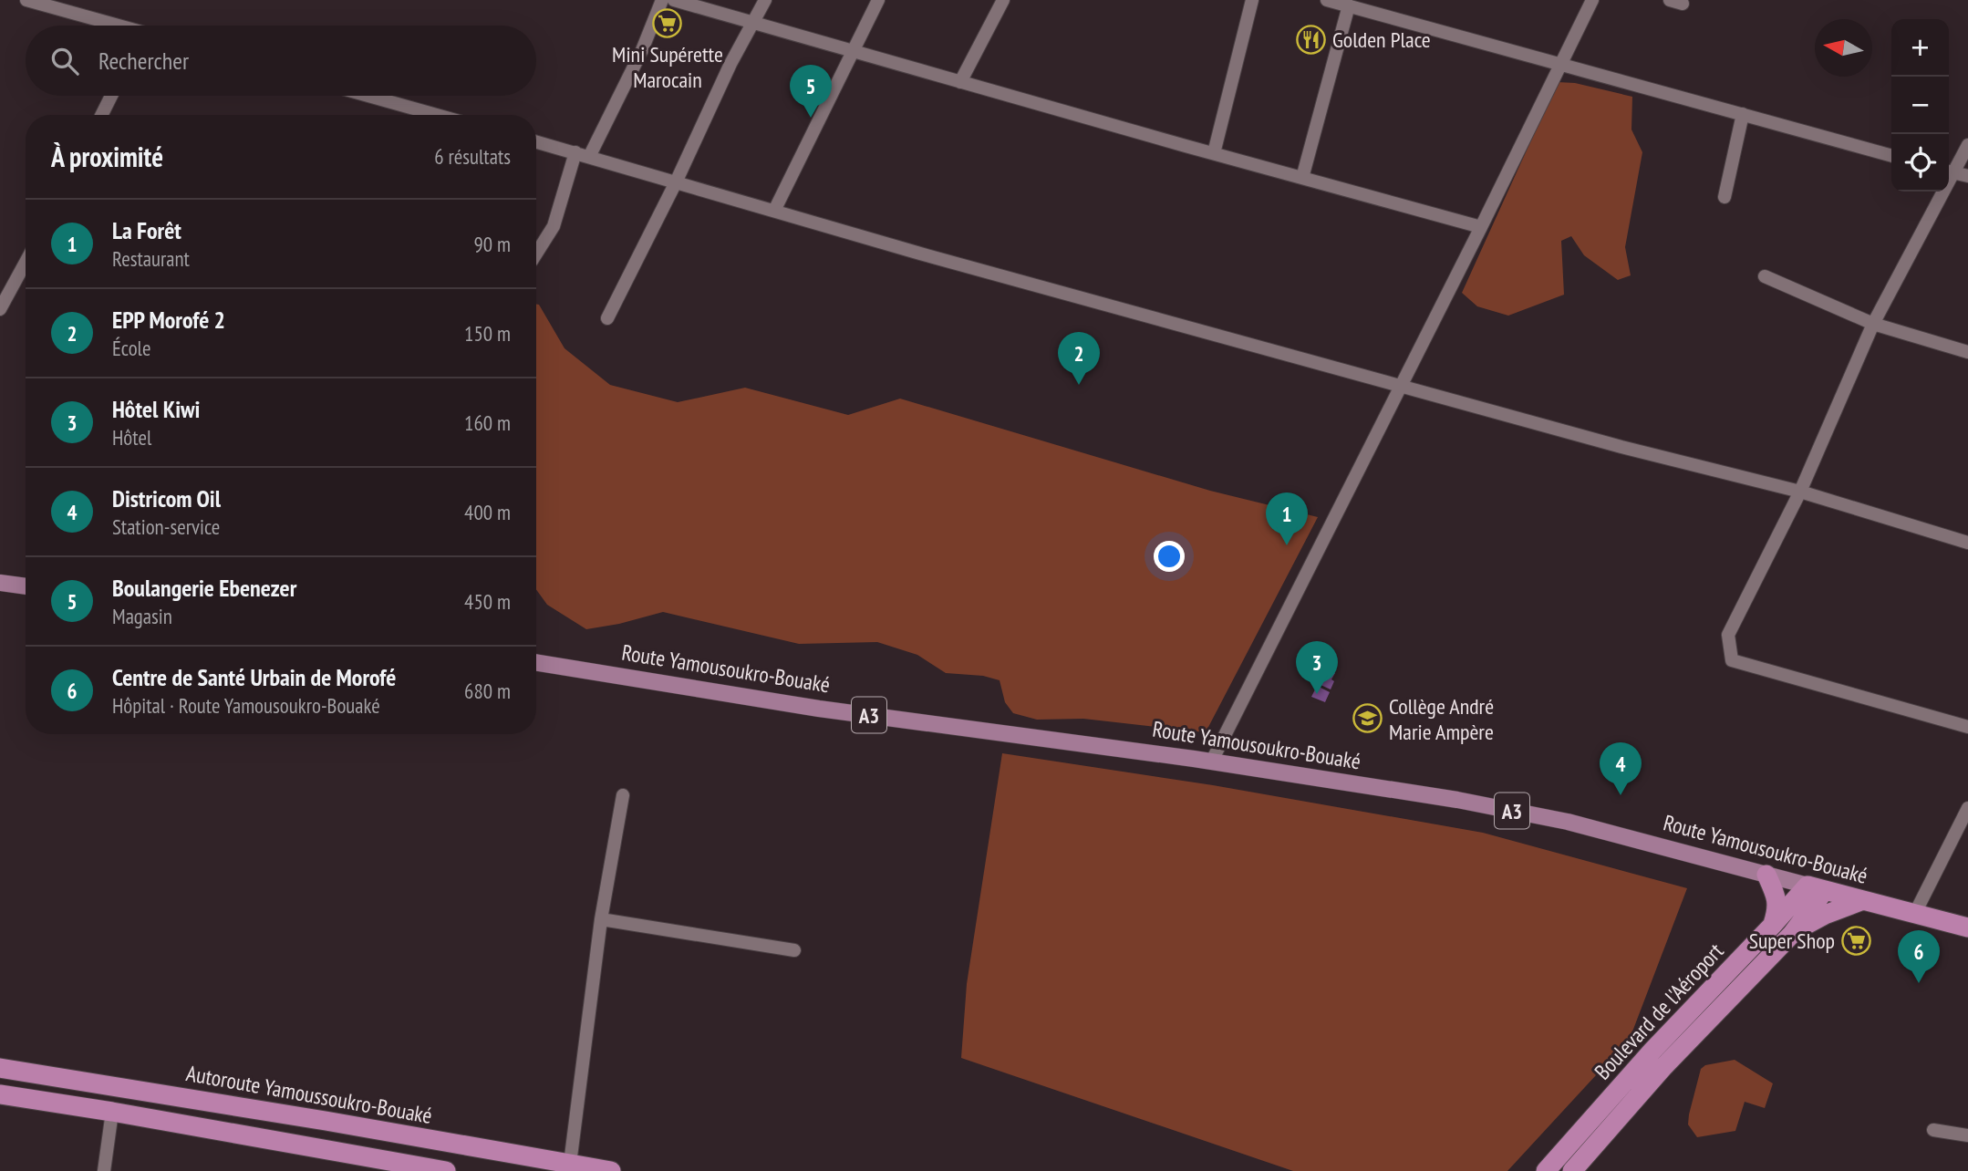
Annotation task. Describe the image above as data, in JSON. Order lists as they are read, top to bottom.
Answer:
{
  "streets": {
    "highway": [
      "Route Yamousoukro-Bouaké",
      "A3",
      "Boulevard de l'Aéroport",
      "Autoroute Yamoussoukro-Bouaké"
    ]
  },
  "crossings": [
    ["Route Yamousoukro-Bouaké", "Boulevard de l'Aéroport"]
  ],
  "places": {
    "supermarket": ["Mini Supérette Marocain", "Super Shop"],
    "restaurant": ["Golden Place"],
    "school or university": ["Collège André Marie Ampère"]
  },
  "north": "left",
  "page": {
    "map_buttons": ["+", "−"],
    "search": "Rechercher",
    "pins": [
      "5",
      "2",
      "1",
      "3",
      "4",
      "6"
    ],
    "heading": ["À proximité", "6 résultats"],
    "list": [
      {
        "mark": "1",
        "name": "La Forêt",
        "note": "Restaurant",
        "value": "90 m"
      },
      {
        "mark": "2",
        "name": "EPP Morofé 2",
        "note": "École",
        "value": "150 m"
      },
      {
        "mark": "3",
        "name": "Hôtel Kiwi",
        "note": "Hôtel",
        "value": "160 m"
      },
      {
        "mark": "4",
        "name": "Districom Oil",
        "note": "Station-service",
        "value": "400 m"
      },
      {
        "mark": "5",
        "name": "Boulangerie Ebenezer",
        "note": "Magasin",
        "value": "450 m"
      },
      {
        "mark": "6",
        "name": "Centre de Santé Urbain de Morofé",
        "note": "Hôpital · Route Yamousoukro-Bouaké",
        "value": "680 m"
      }
    ]
  }
}
